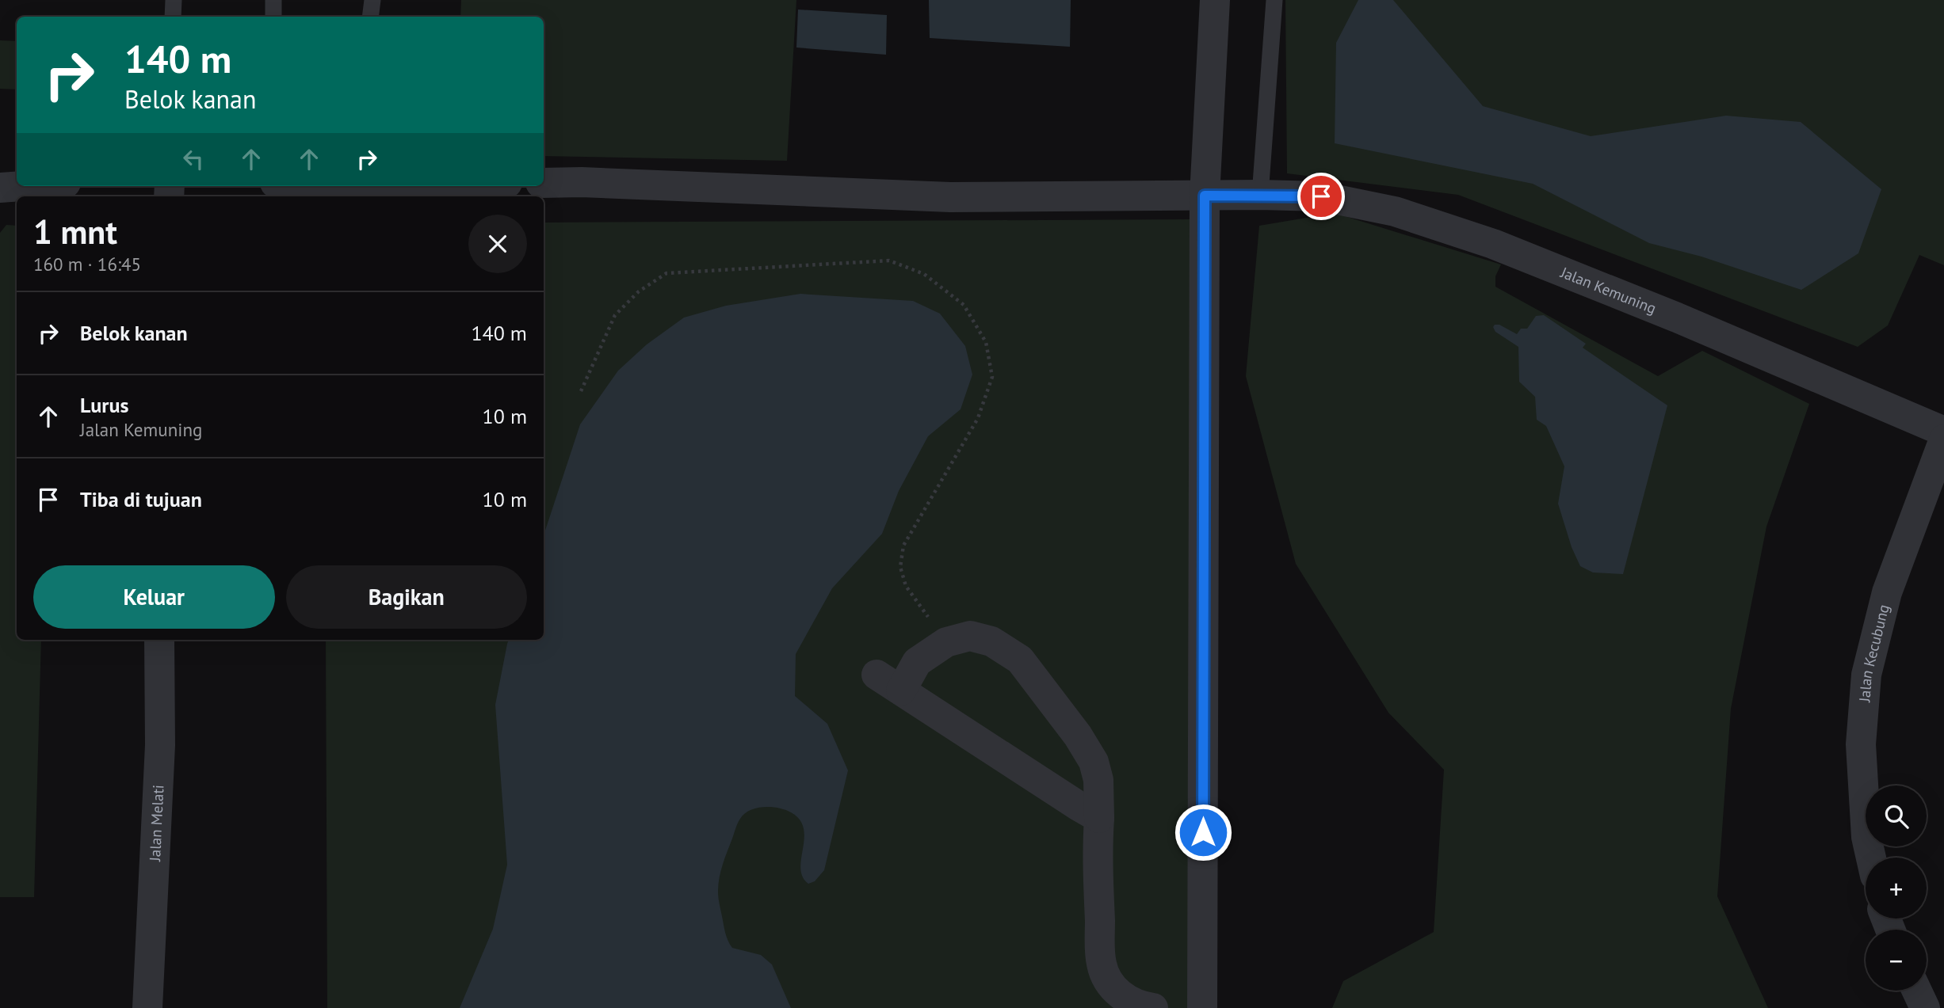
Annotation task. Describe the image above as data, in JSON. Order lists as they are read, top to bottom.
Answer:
{
  "streets": {
    "street": ["Jalan Kemuning", "Jalan Kecubung", "Jalan Melati"]
  },
  "page": {
    "turn": ["140 m", "Belok kanan"],
    "heading": ["1 mnt", "160 m · 16:45"],
    "list": [
      {
        "name": "Belok kanan",
        "value": "140 m"
      },
      {
        "name": "Lurus",
        "note": "Jalan Kemuning",
        "value": "10 m"
      },
      {
        "name": "Tiba di tujuan",
        "value": "10 m"
      }
    ],
    "buttons": ["Keluar", "Bagikan"],
    "map_buttons": ["+", "−"]
  }
}
